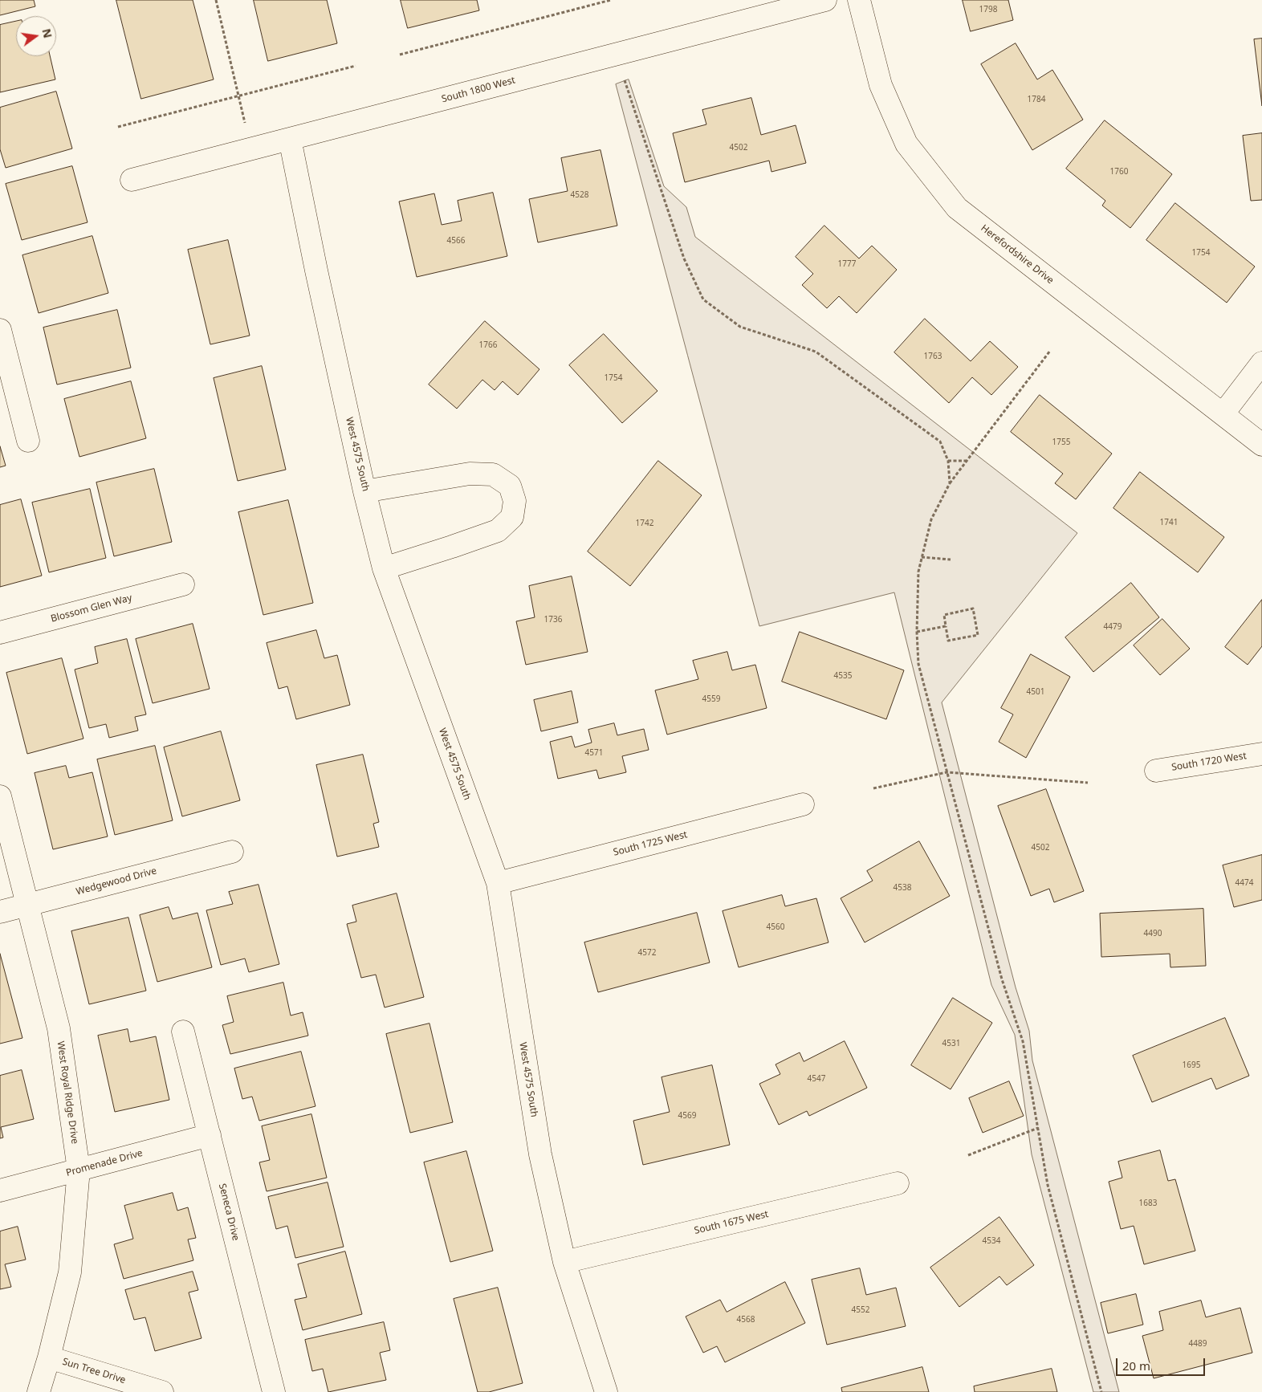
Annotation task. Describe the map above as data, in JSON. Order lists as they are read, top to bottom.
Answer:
{
  "streets": {
    "street": [
      "South 1800 West",
      "Herefordshire Drive",
      "West 4575 South",
      "Blossom Glen Way",
      "South 1720 West",
      "South 1725 West",
      "Wedgewood Drive",
      "West Royal Ridge Drive",
      "Promenade Drive",
      "Seneca Drive",
      "South 1675 West",
      "Sun Tree Drive"
    ]
  },
  "crossings": [
    ["South 1800 West", "West 4575 South"],
    ["West 4575 South", "South 1725 West"],
    ["West 4575 South", "South 1675 West"],
    ["Wedgewood Drive", "West Royal Ridge Drive"],
    ["West Royal Ridge Drive", "Promenade Drive"],
    ["West Royal Ridge Drive", "Sun Tree Drive"],
    ["Promenade Drive", "Seneca Drive"]
  ],
  "house_numbers": [
    "1798",
    "1784",
    "4502",
    "1760",
    "4528",
    "4566",
    "1754",
    "1777",
    "1766",
    "1763",
    "1754",
    "1755",
    "1741",
    "1742",
    "1736",
    "4479",
    "4535",
    "4501",
    "4559",
    "4571",
    "4502",
    "4474",
    "4538",
    "4560",
    "4490",
    "4572",
    "4531",
    "1695",
    "4547",
    "4569",
    "1683",
    "4534",
    "4552",
    "4568",
    "4489"
  ],
  "scale_bar": "20 m",
  "north": "right"
}
